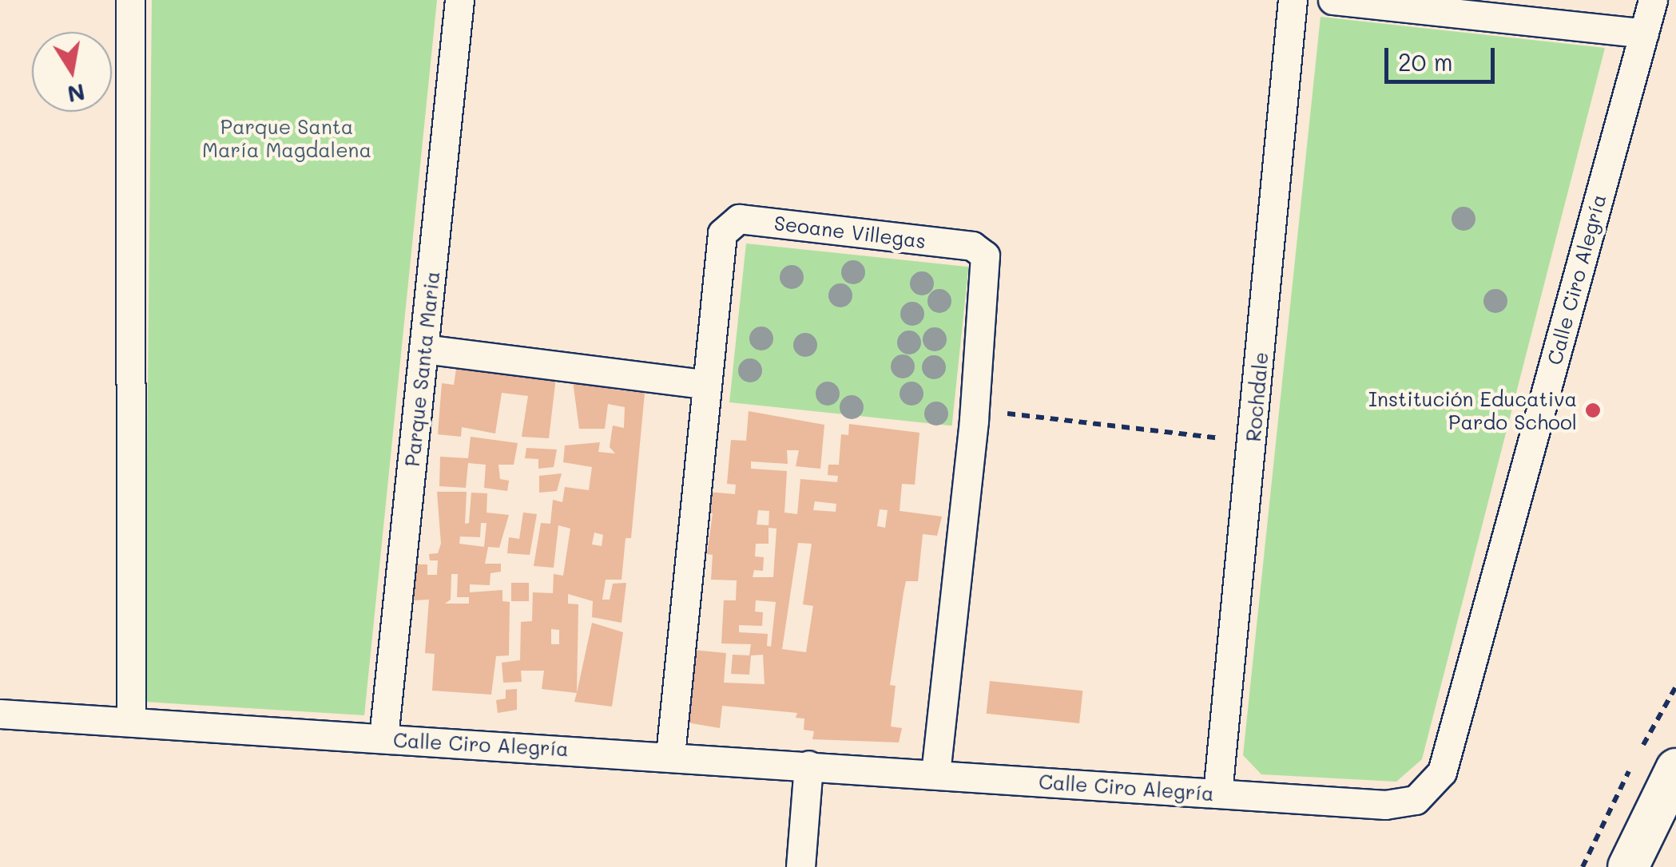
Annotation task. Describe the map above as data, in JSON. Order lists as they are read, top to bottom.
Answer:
{
  "streets": {
    "street": [
      "Seoane Villegas",
      "Calle Ciro Alegría",
      "Parque Santa Maria",
      "Rochdale"
    ]
  },
  "crossings": [
    ["Seoane Villegas", "Calle Ciro Alegría"],
    ["Calle Ciro Alegría", "Parque Santa Maria"],
    ["Calle Ciro Alegría", "Rochdale"]
  ],
  "parks": ["Parque Santa María Magdalena"],
  "places": ["Institución Educativa Pardo School"],
  "scale_bar": "20 m",
  "north": "bottom"
}
